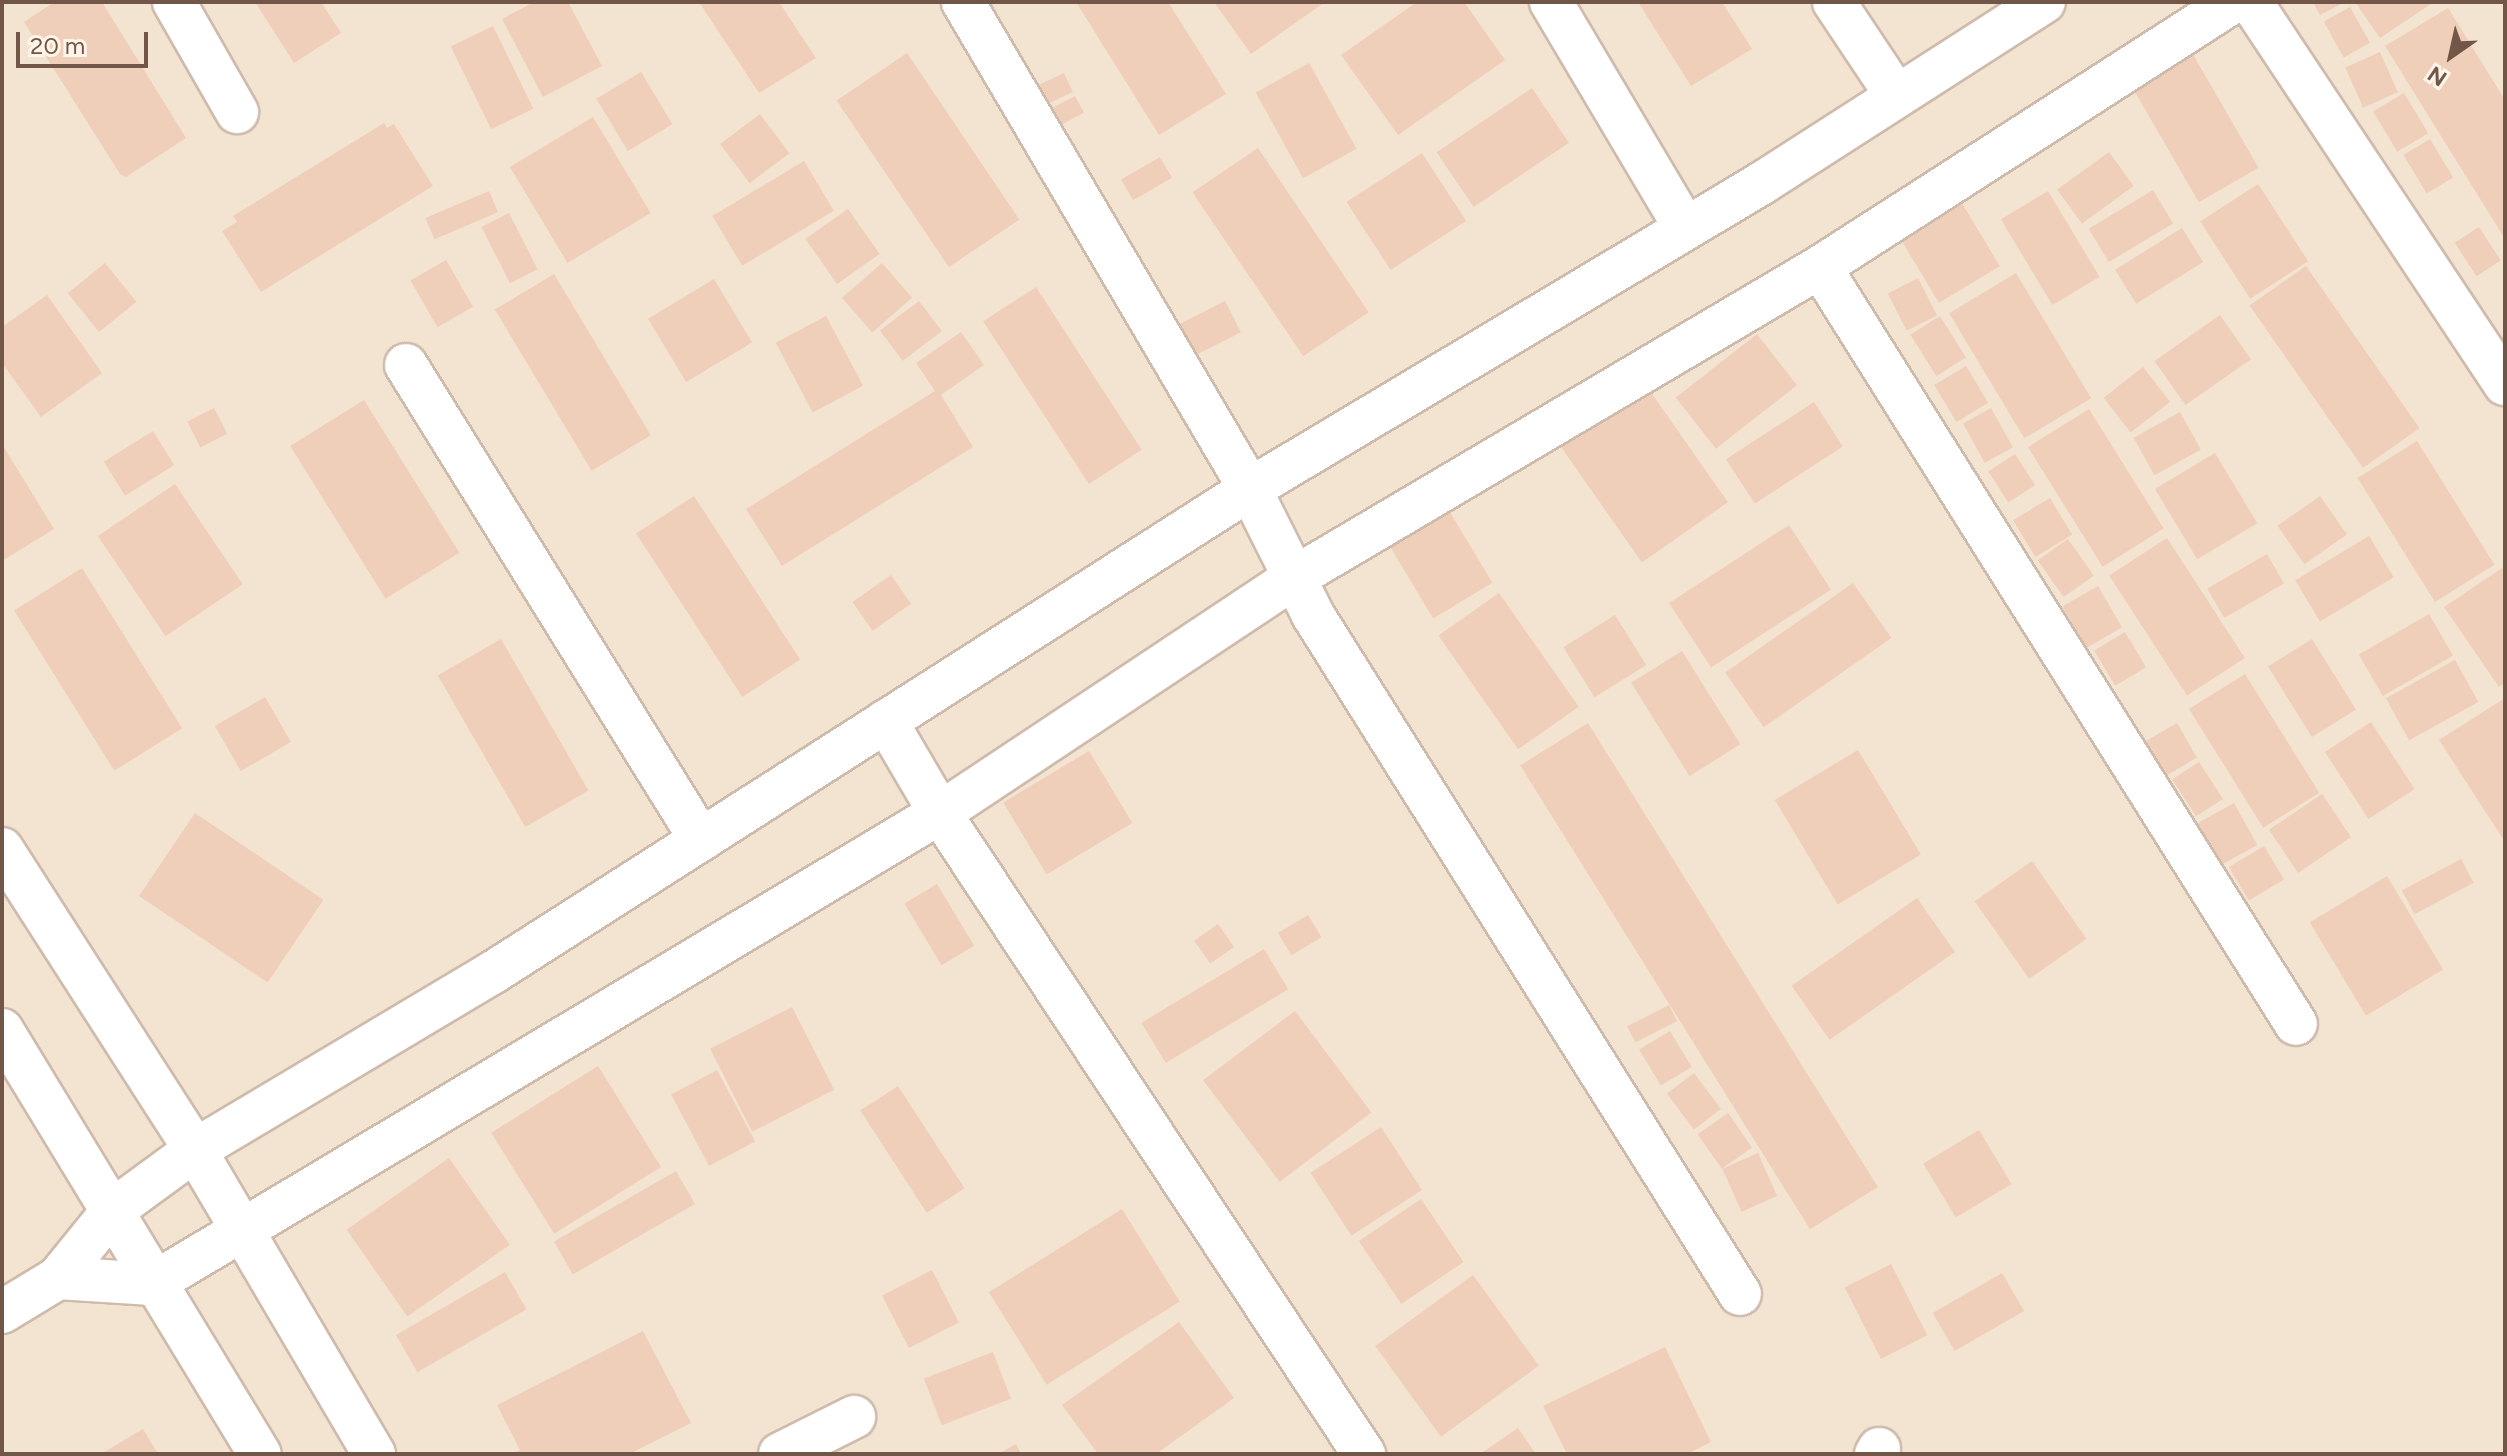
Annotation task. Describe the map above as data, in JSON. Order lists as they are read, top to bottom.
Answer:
{
  "scale_bar": "20 m",
  "north": "bottom left"
}
